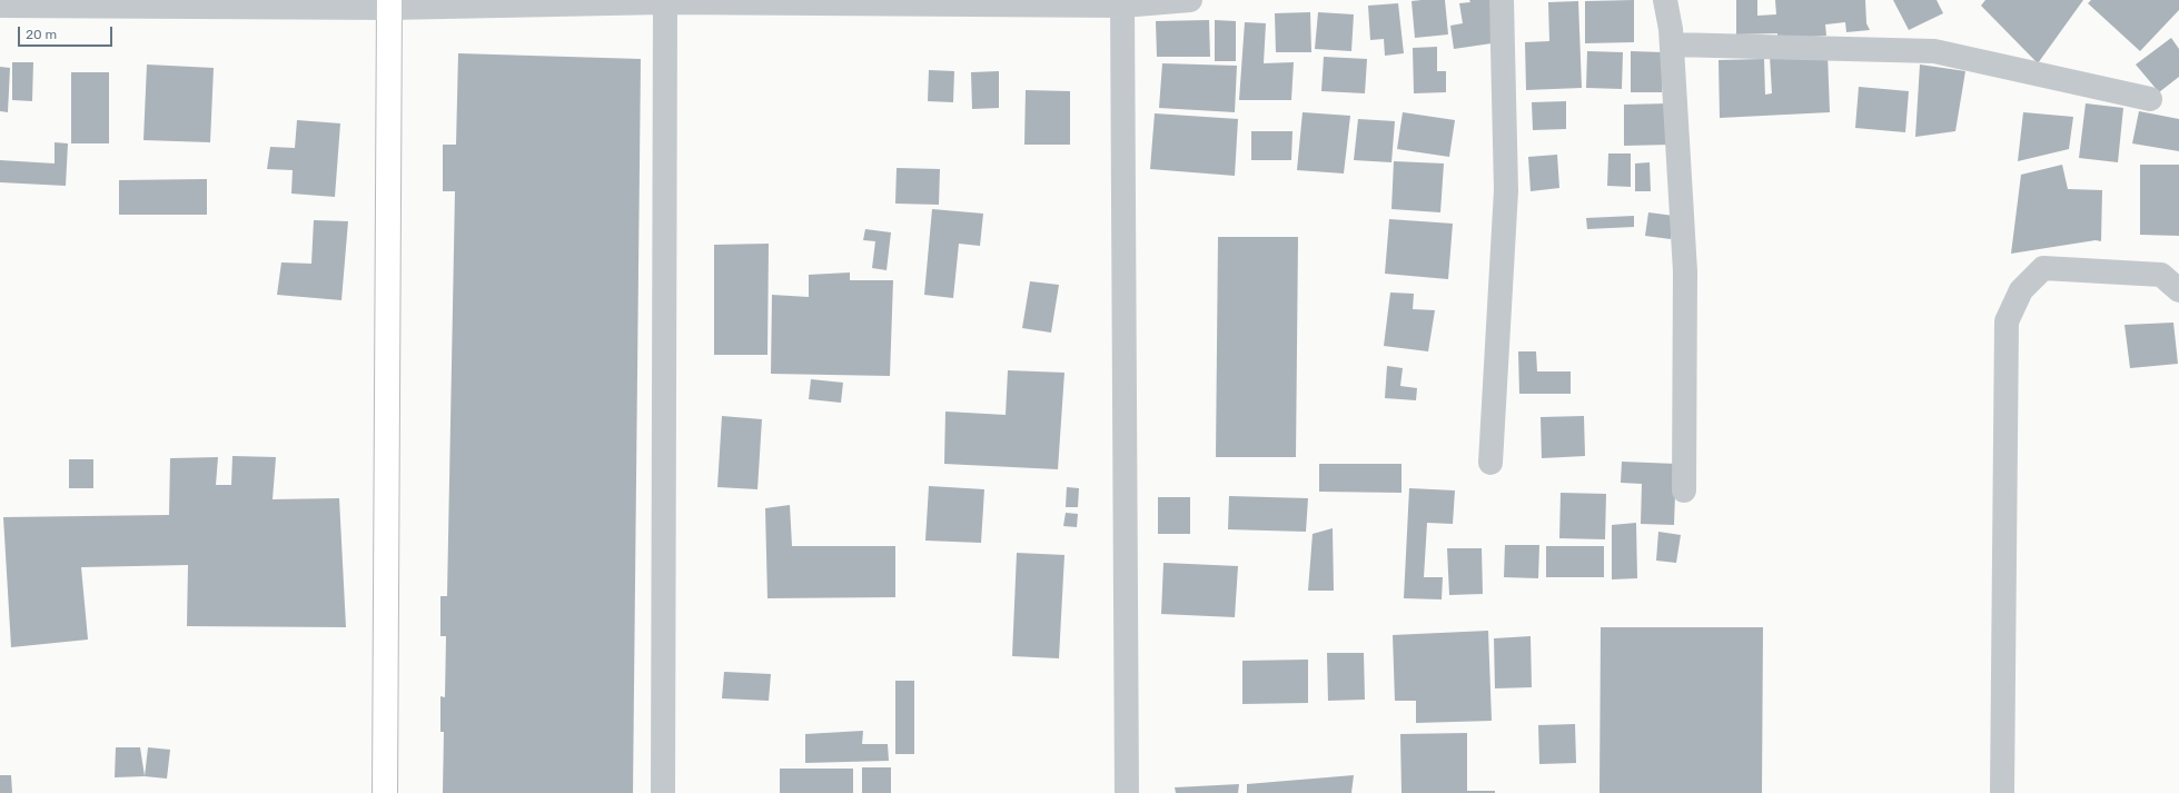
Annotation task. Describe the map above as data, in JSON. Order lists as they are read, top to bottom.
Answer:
{
  "scale_bar": "20 m"
}
